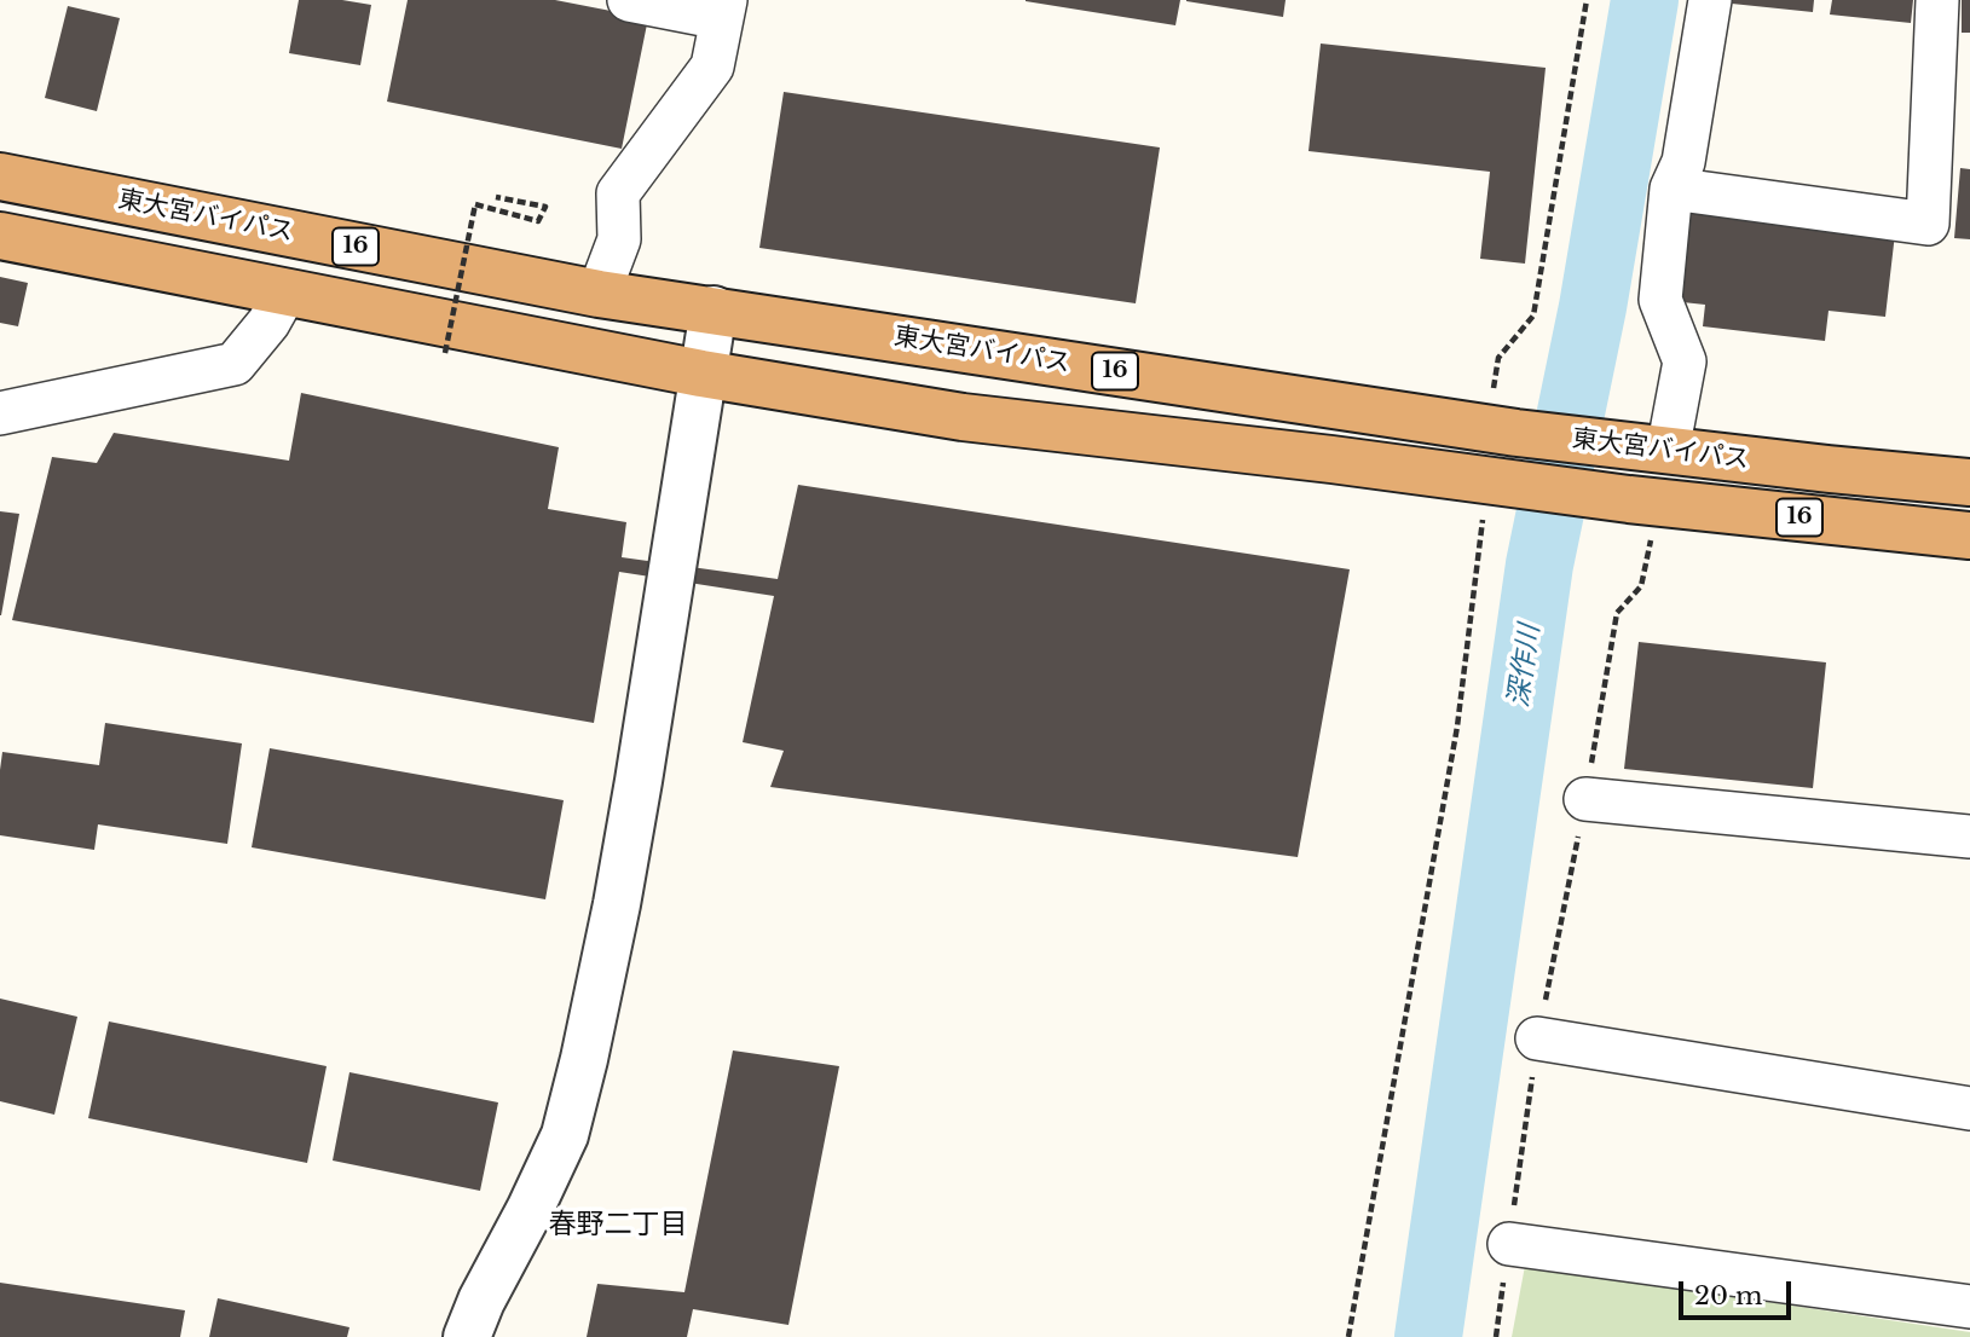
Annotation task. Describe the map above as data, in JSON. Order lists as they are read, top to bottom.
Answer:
{
  "streets": {
    "highway": ["東大宮バイパス", "16"]
  },
  "districts": ["春野二丁目"],
  "water": ["深作川"],
  "scale_bar": "20 m"
}
